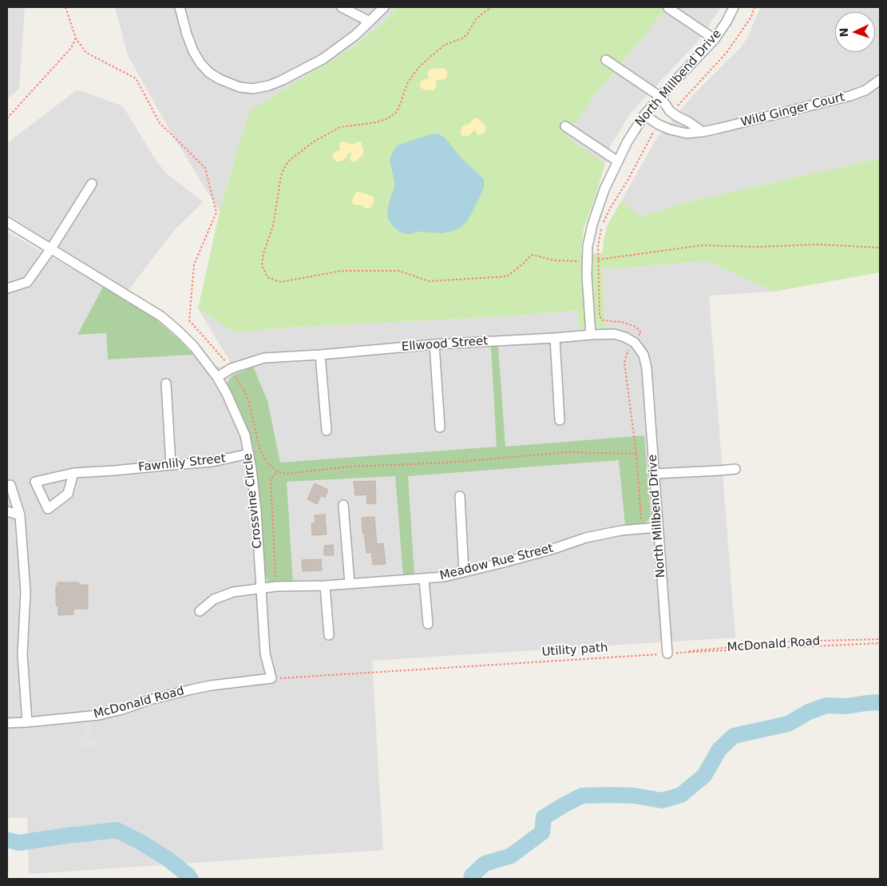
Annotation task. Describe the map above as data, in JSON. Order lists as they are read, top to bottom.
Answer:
{
  "streets": {
    "street": [
      "North Millbend Drive",
      "Wild Ginger Court",
      "Ellwood Street",
      "Fawnlily Street",
      "Crossvine Circle",
      "Meadow Rue Street",
      "McDonald Road"
    ],
    "path": ["Utility path"]
  },
  "crossings": [
    ["North Millbend Drive", "Wild Ginger Court"],
    ["North Millbend Drive", "Ellwood Street"],
    ["North Millbend Drive", "Meadow Rue Street"],
    ["North Millbend Drive", "McDonald Road"],
    ["North Millbend Drive", "Utility path"],
    ["Ellwood Street", "Crossvine Circle"],
    ["Fawnlily Street", "Crossvine Circle"],
    ["Crossvine Circle", "Meadow Rue Street"],
    ["Crossvine Circle", "McDonald Road"],
    ["Crossvine Circle", "Utility path"],
    ["McDonald Road", "Utility path"]
  ],
  "north": "left"
}
